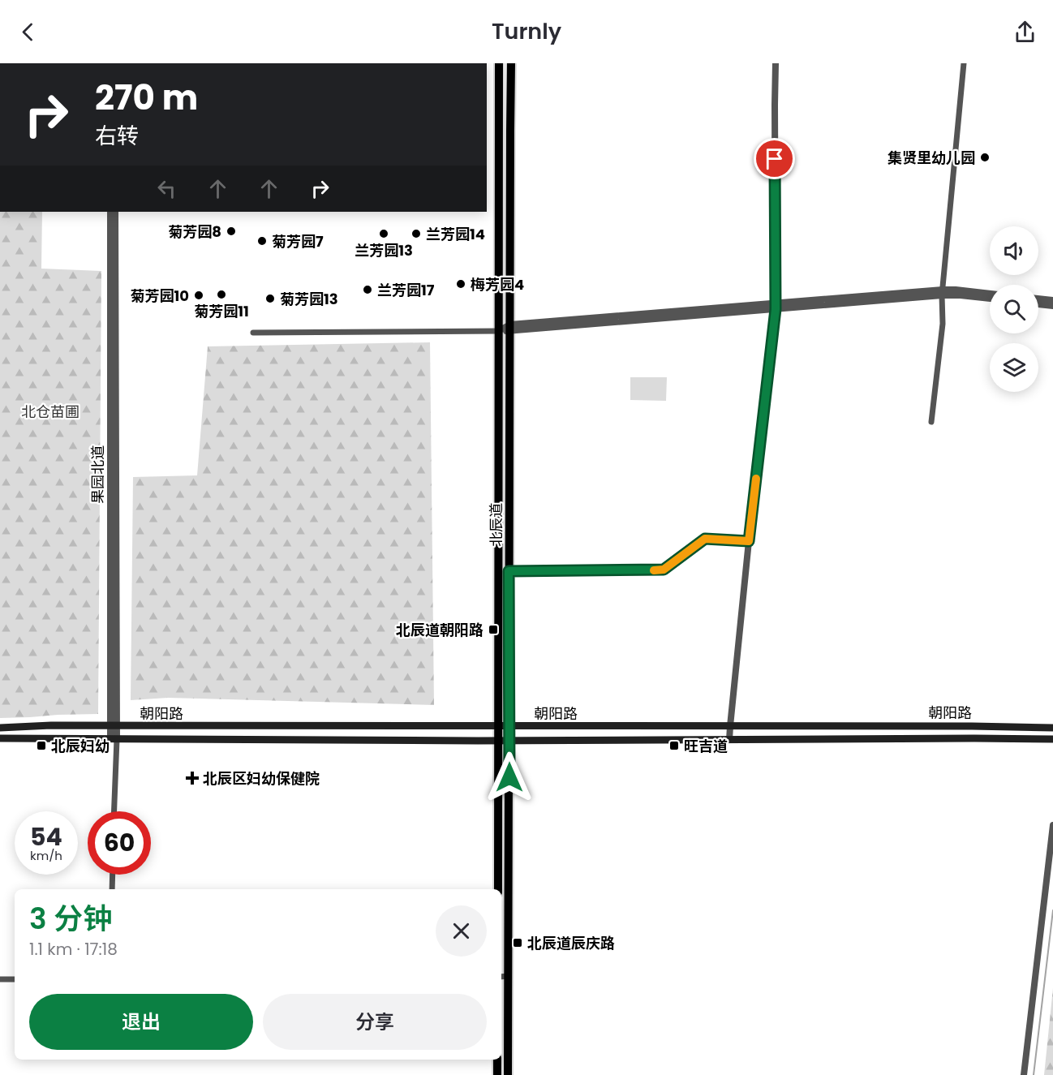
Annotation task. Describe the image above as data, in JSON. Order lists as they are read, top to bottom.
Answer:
{
  "streets": {
    "main road": ["北辰道", "朝阳路"],
    "street": ["果园北道"]
  },
  "crossings": [
    ["果园北道", "朝阳路"],
    ["北辰道", "朝阳路"]
  ],
  "parks": ["北仓苗圃"],
  "places": {
    "other": [
      "集贤里幼儿园",
      "菊芳园8",
      "兰芳园13",
      "兰芳园14",
      "菊芳园7",
      "梅芳园4",
      "兰芳园17",
      "菊芳园11",
      "菊芳园10",
      "菊芳园13"
    ],
    "transit": [
      "北辰道朝阳路",
      "北辰妇幼",
      "旺吉道",
      "北辰道辰庆路"
    ],
    "health": ["北辰区妇幼保健院"]
  },
  "page": {
    "header": "Turnly",
    "turn": ["270 m", "右转"],
    "speed": "54 km/h",
    "limit": "60",
    "heading": ["3 分钟", "1.1 km · 17:18"],
    "buttons": ["退出", "分享"]
  }
}
